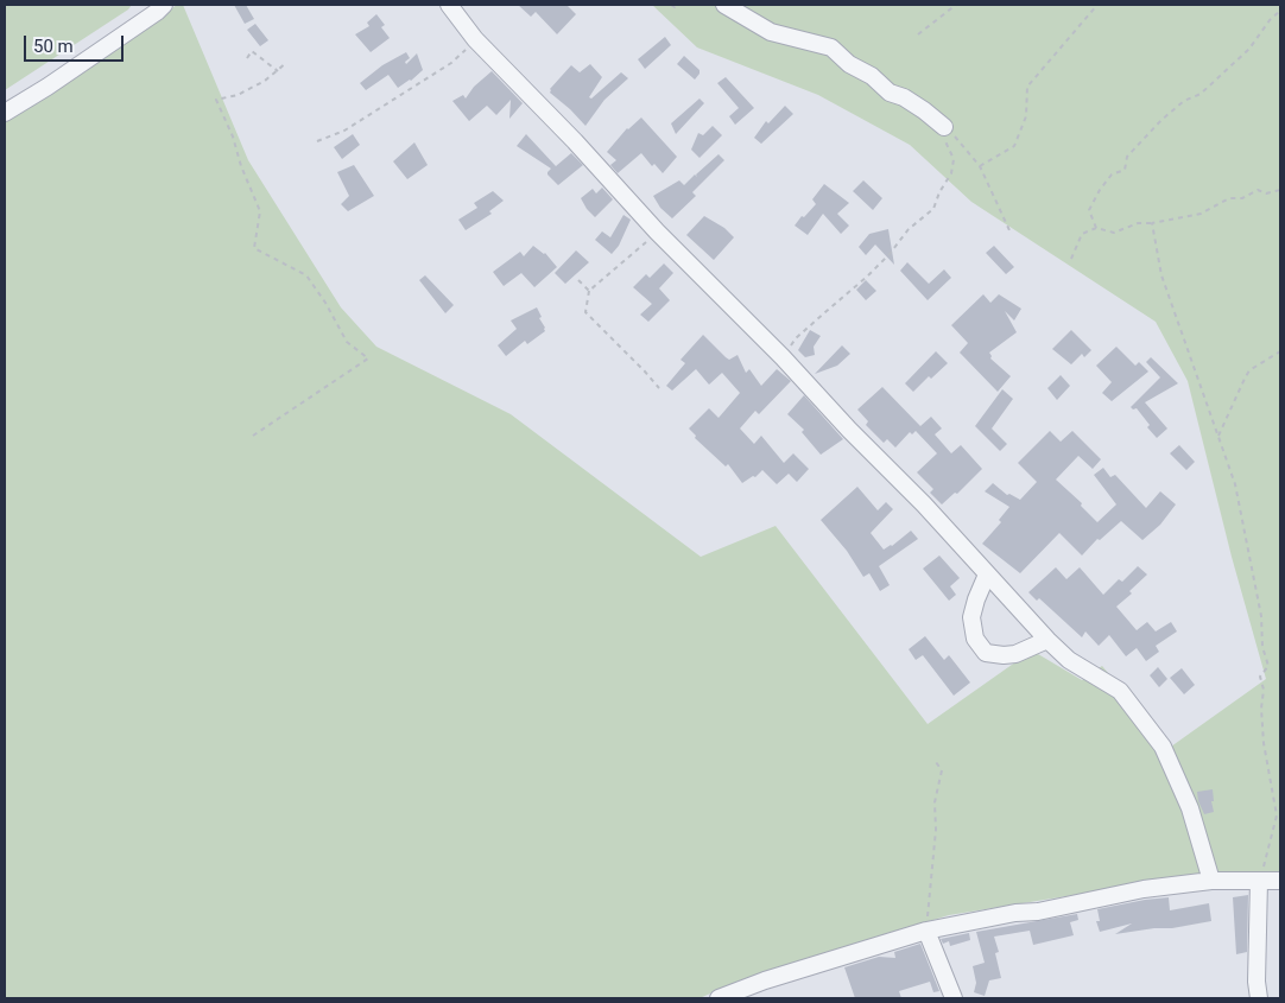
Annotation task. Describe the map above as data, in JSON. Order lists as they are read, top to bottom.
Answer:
{
  "scale_bar": "50 m"
}
